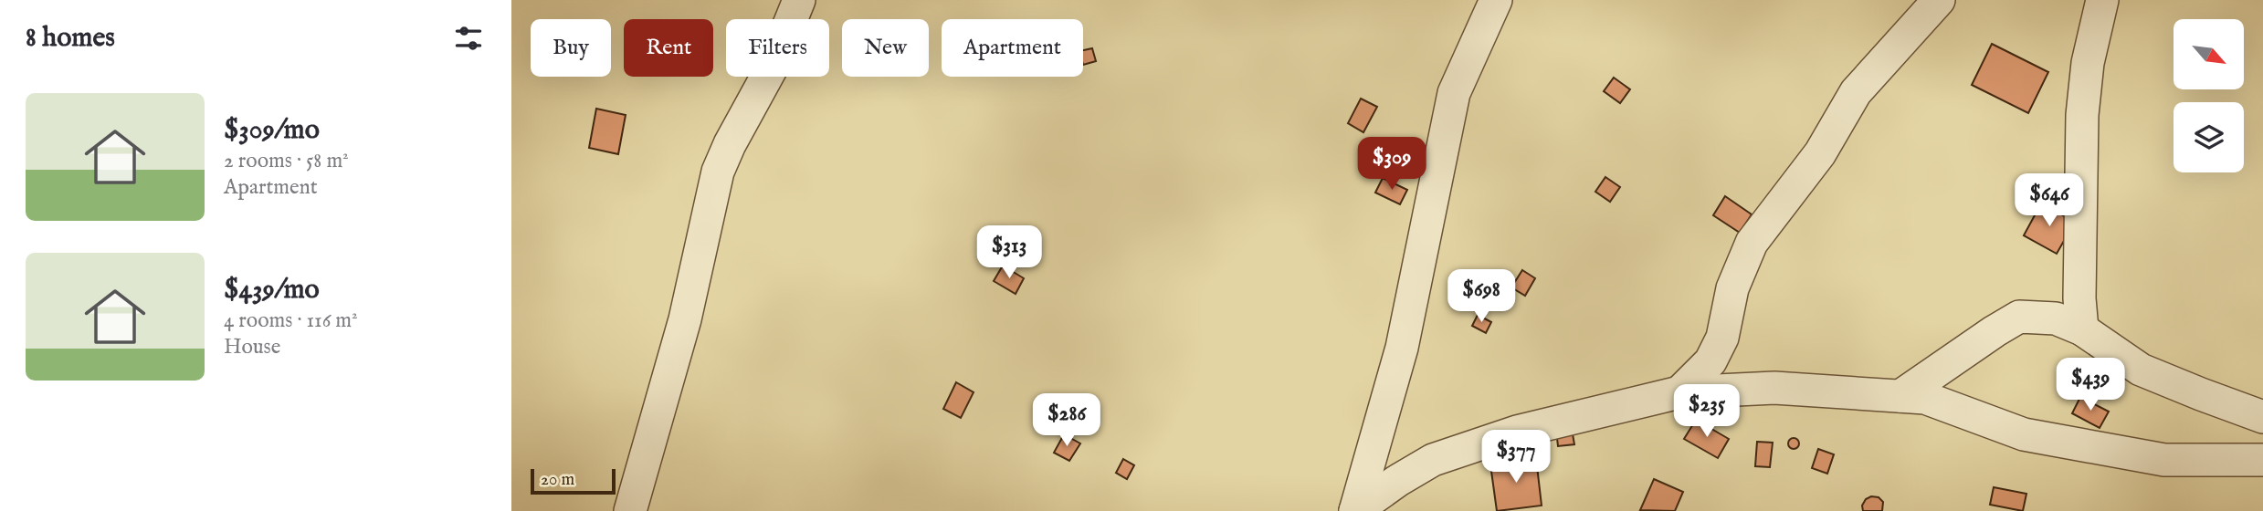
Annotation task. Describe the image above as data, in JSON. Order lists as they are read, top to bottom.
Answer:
{
  "scale_bar": "20 m",
  "north": "bottom right",
  "page": {
    "heading": "8 homes",
    "chip": [
      "Buy",
      "Rent",
      "Filters",
      "New",
      "Apartment"
    ],
    "list": [
      {
        "name": "$309/mo",
        "note": "2 rooms · 58 m² · Apartment"
      },
      {
        "name": "$439/mo",
        "note": "4 rooms · 116 m² · House"
      }
    ],
    "price": [
      "$309",
      "$646",
      "$313",
      "$698",
      "$439",
      "$235",
      "$286",
      "$377"
    ],
    "scale": "20 m"
  }
}
